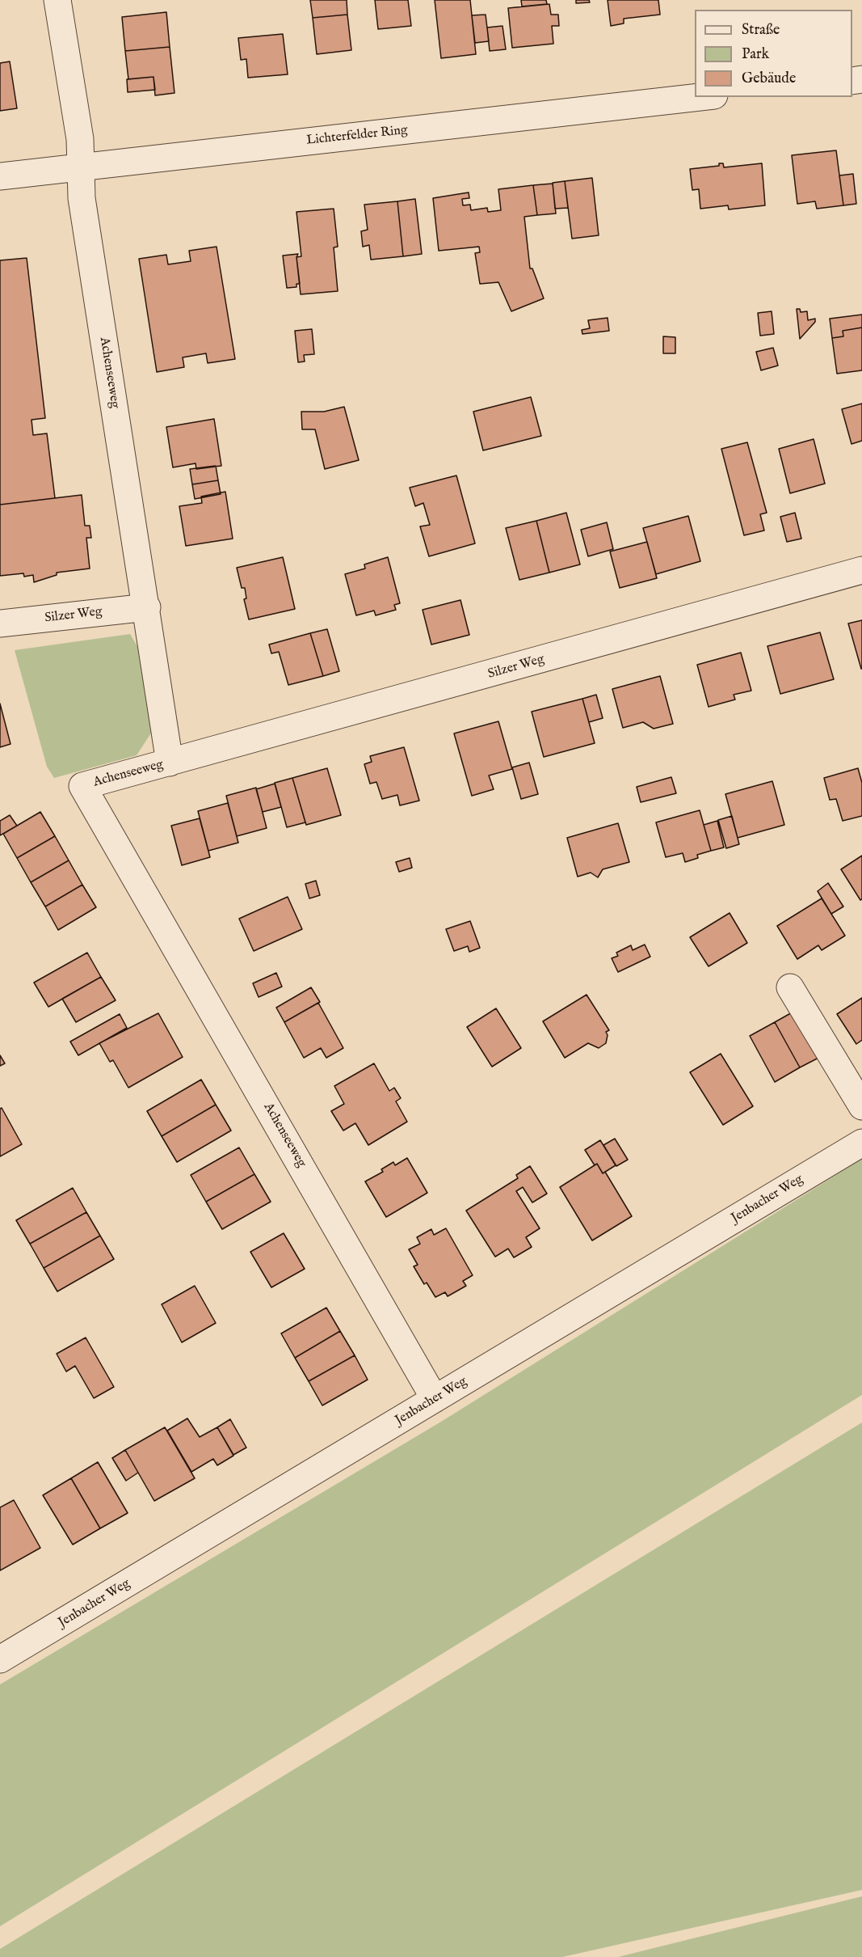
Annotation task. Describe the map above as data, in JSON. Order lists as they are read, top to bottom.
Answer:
{
  "streets": {
    "street": [
      "Lichterfelder Ring",
      "Achenseeweg",
      "Silzer Weg",
      "Jenbacher Weg"
    ]
  },
  "crossings": [
    ["Lichterfelder Ring", "Achenseeweg"],
    ["Achenseeweg", "Silzer Weg"],
    ["Achenseeweg", "Jenbacher Weg"]
  ],
  "legend": ["Straße", "Park", "Gebäude"]
}
